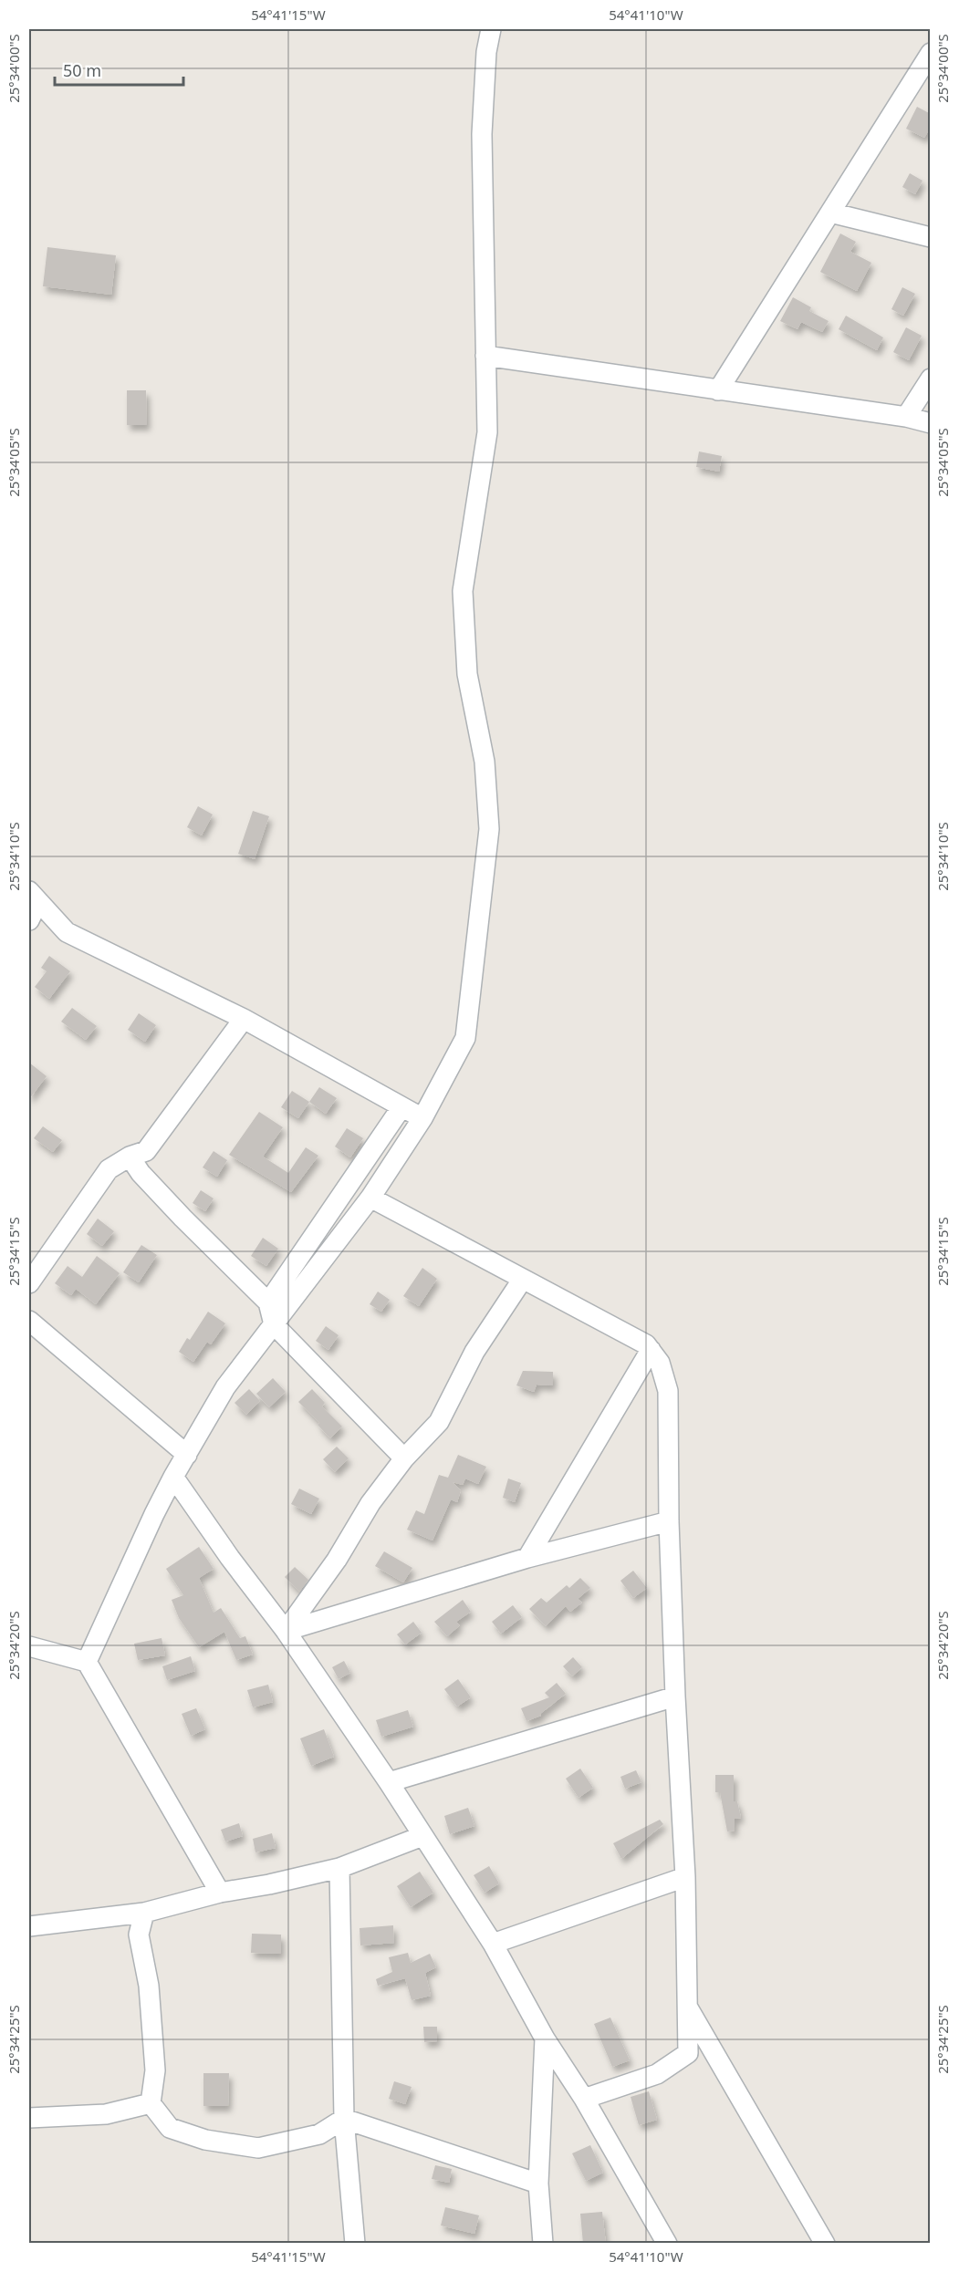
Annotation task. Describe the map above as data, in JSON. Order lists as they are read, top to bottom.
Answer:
{
  "scale_bar": "50 m",
  "coordinates": [
    "54°41'15\"W",
    "54°41'10\"W",
    "25°34'00\"S",
    "25°34'05\"S",
    "25°34'10\"S",
    "25°34'15\"S",
    "25°34'20\"S",
    "25°34'25\"S"
  ]
}
